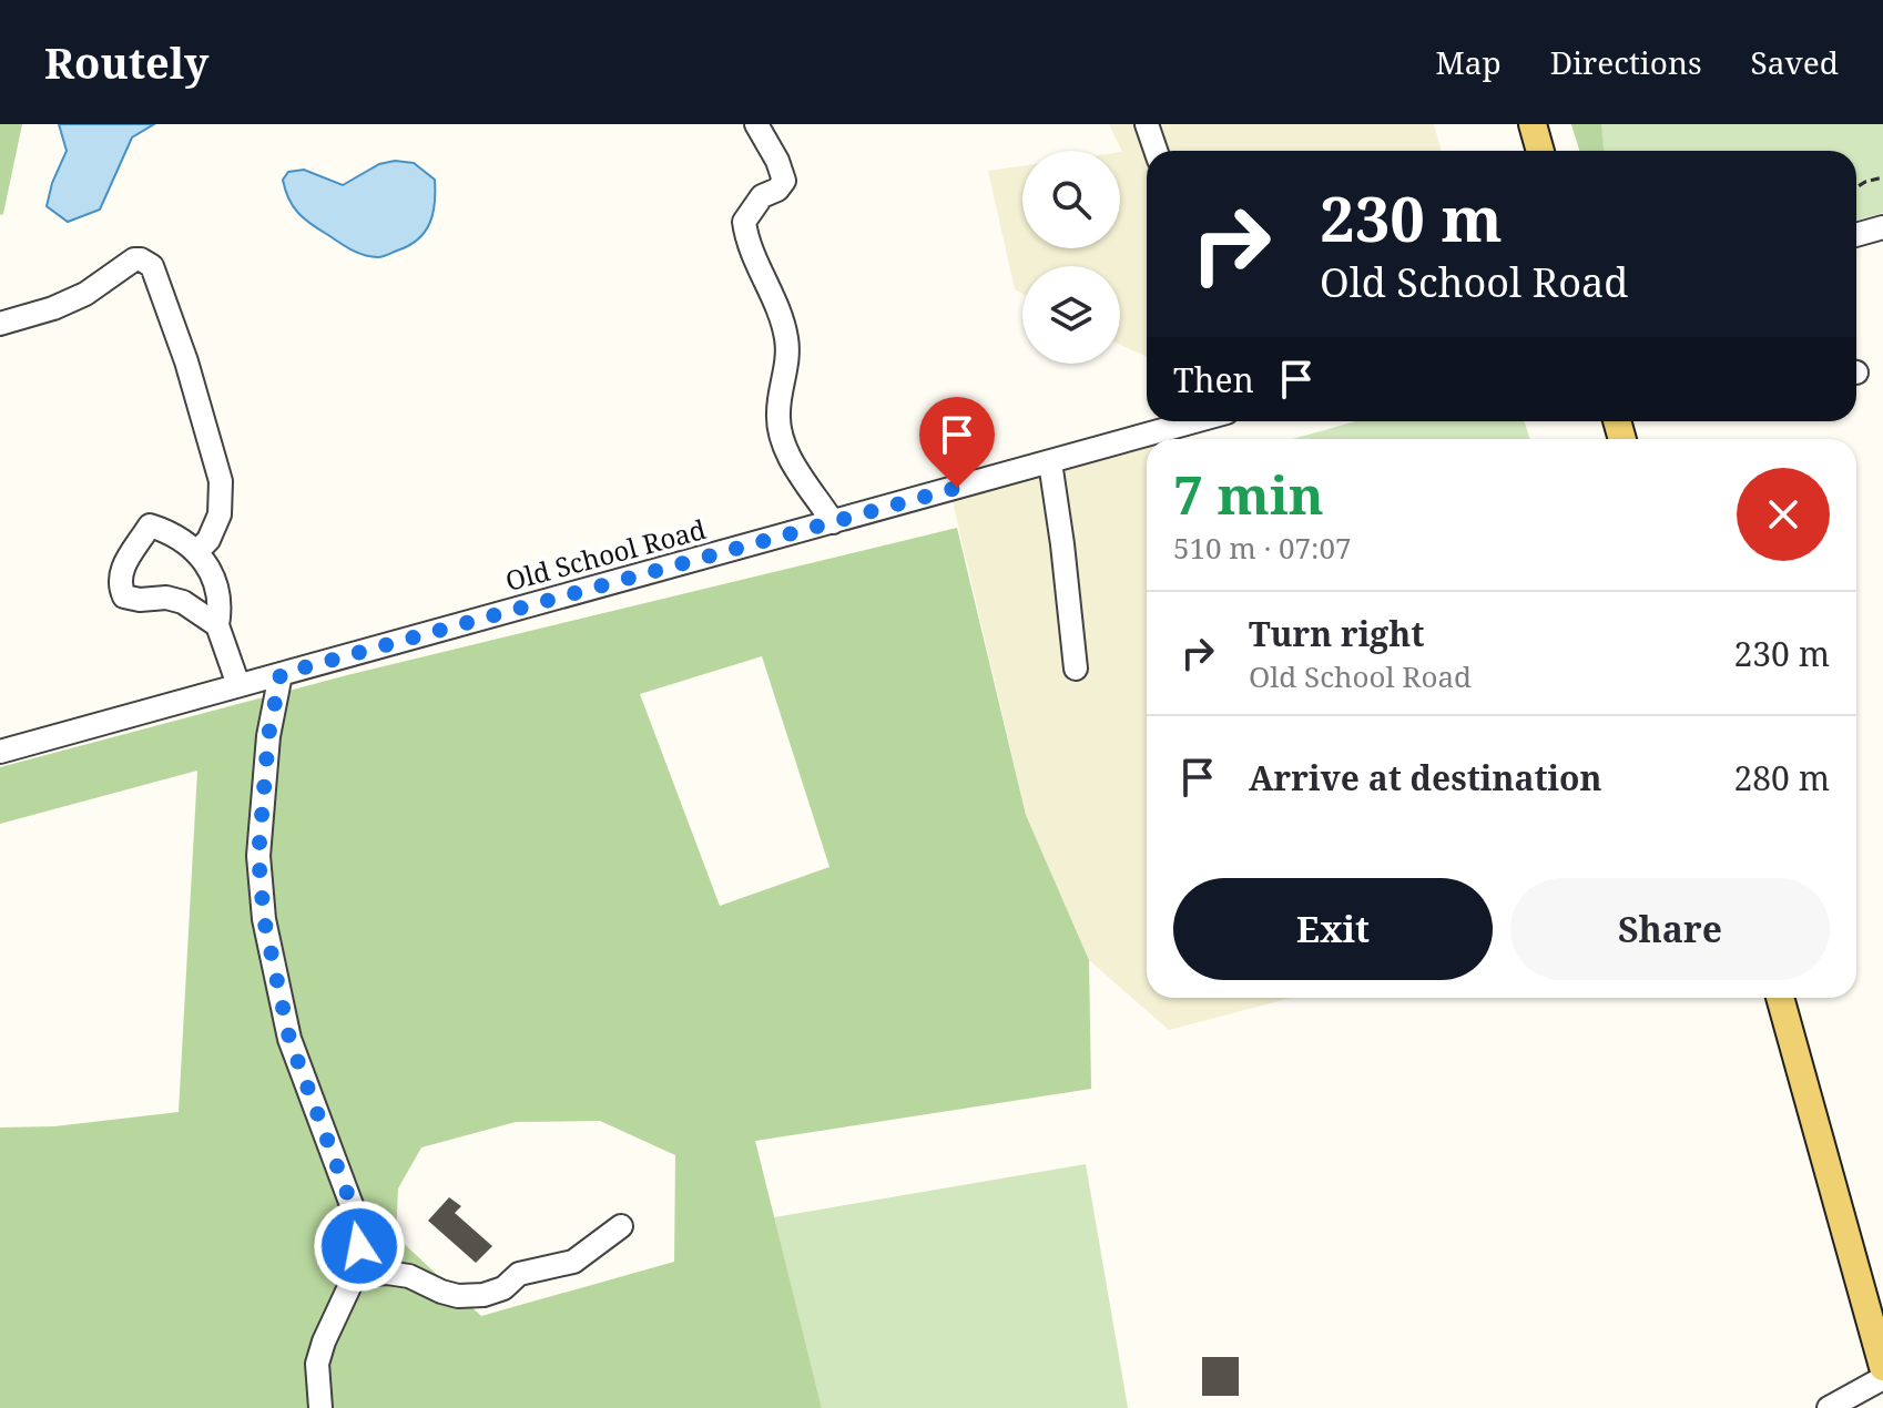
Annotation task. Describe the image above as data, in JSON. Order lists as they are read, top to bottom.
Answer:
{
  "streets": {
    "street": ["Old School Road"]
  },
  "page": {
    "header": "Routely",
    "nav": ["Map", "Directions", "Saved"],
    "turn": ["230 m", "Old School Road"],
    "then": "Then",
    "heading": ["7 min", "510 m · 07:07"],
    "list": [
      {
        "name": "Turn right",
        "note": "Old School Road",
        "value": "230 m"
      },
      {
        "name": "Arrive at destination",
        "value": "280 m"
      }
    ],
    "buttons": ["Exit", "Share"]
  }
}
